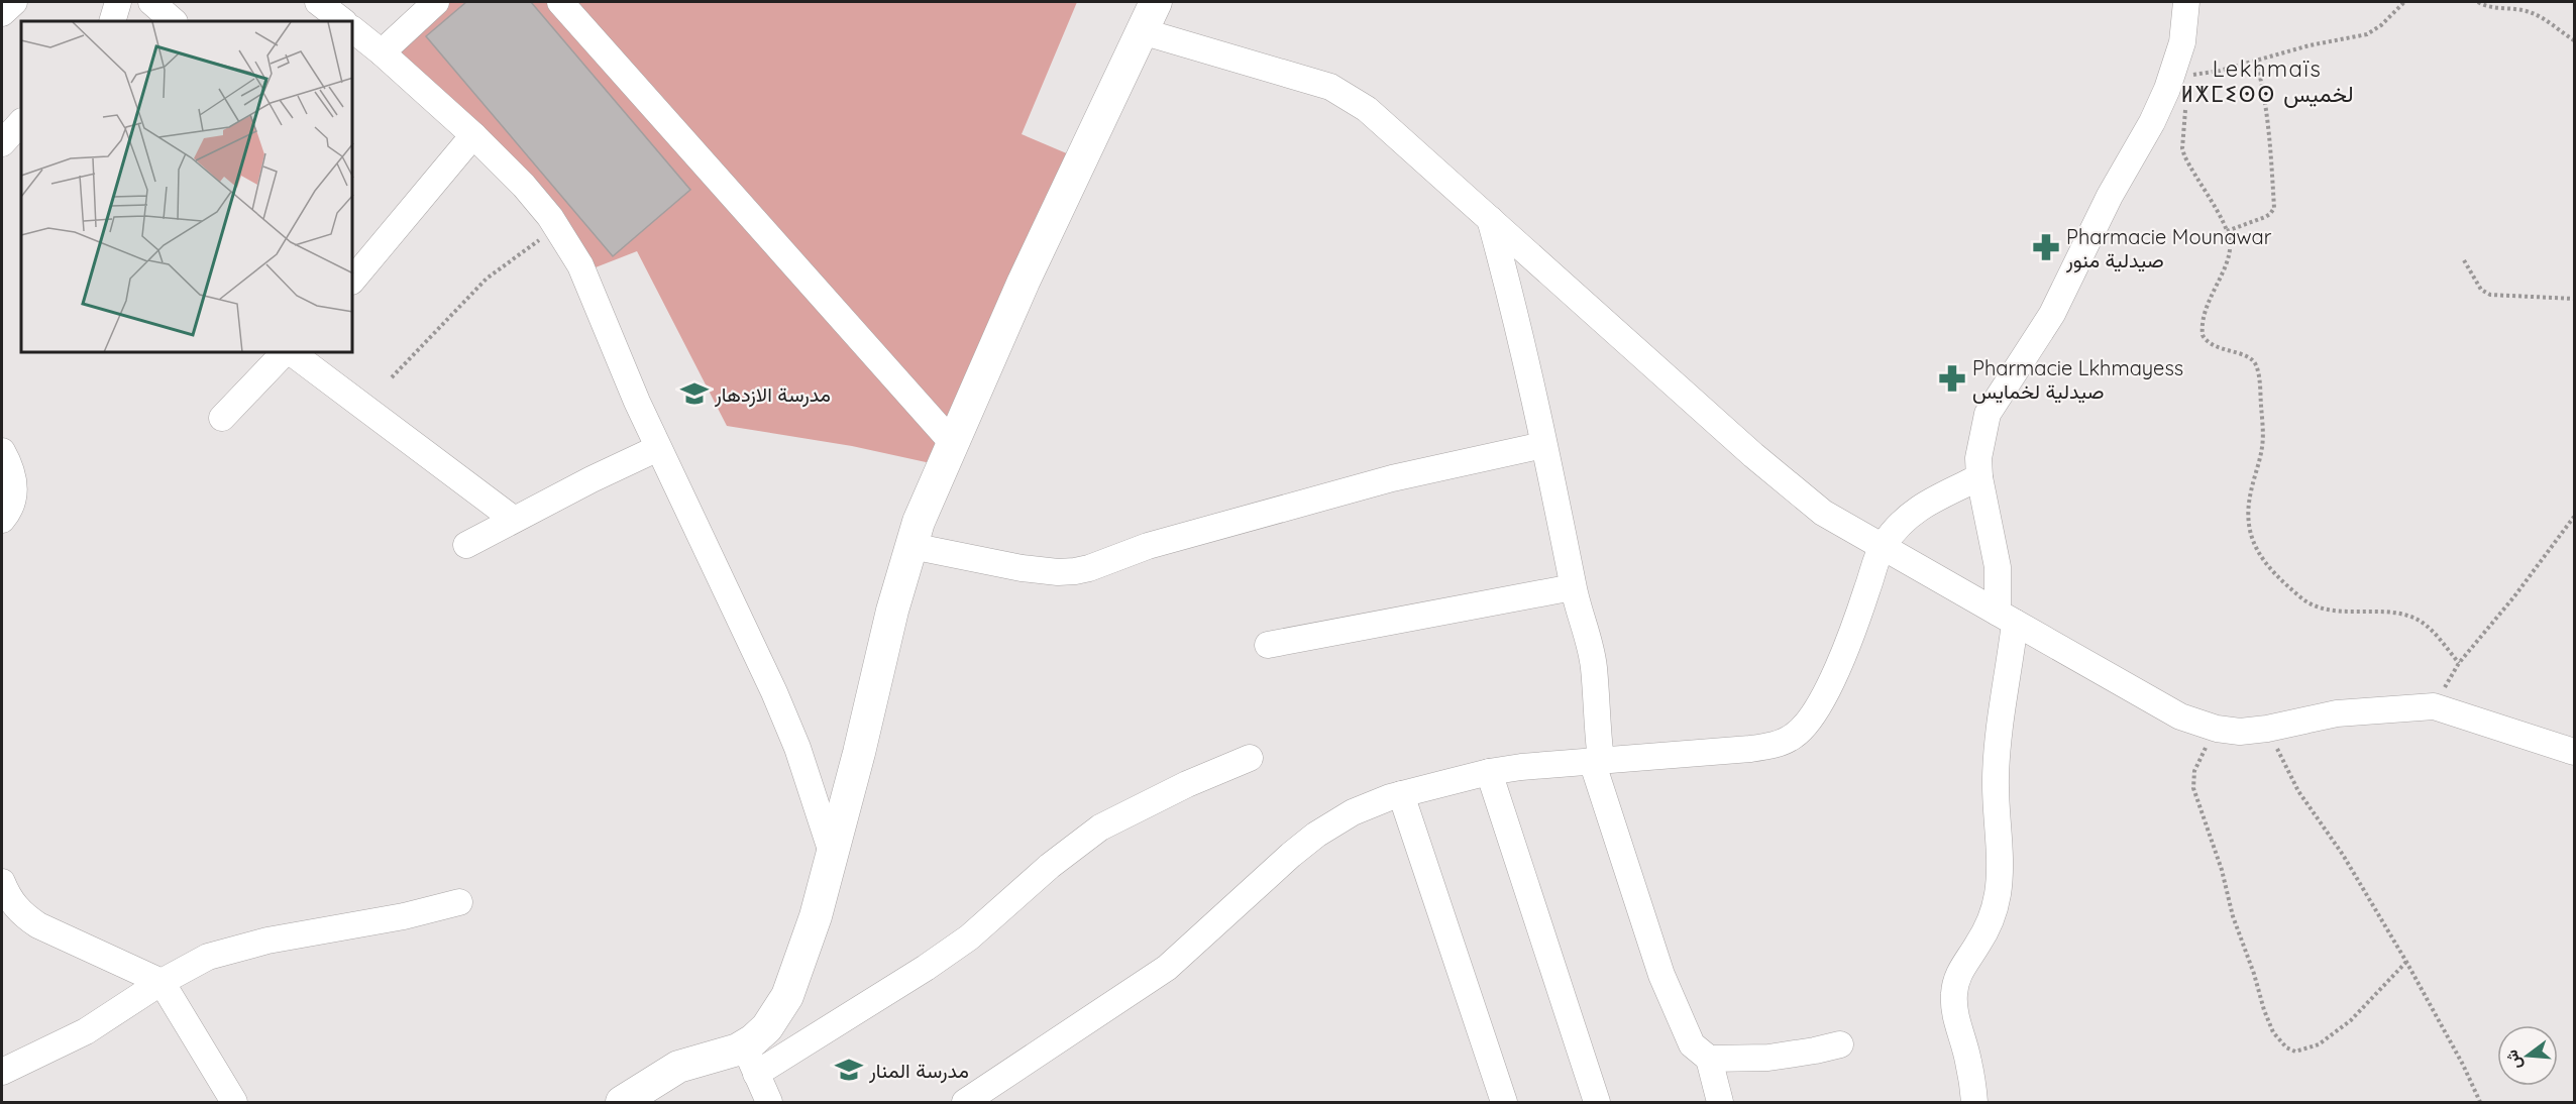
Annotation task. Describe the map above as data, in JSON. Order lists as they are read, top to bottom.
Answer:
{
  "districts": ["Lekhmaïs ⵍⵅⵎⵉⵙⵙ لخميس"],
  "places": {
    "pharmacy": ["Pharmacie Mounawar صيدلية منور", "Pharmacie Lkhmayess صيدلية لخمايس"],
    "school or university": ["مدرسة الازدهار", "مدرسة المنار"]
  },
  "north": "left"
}
